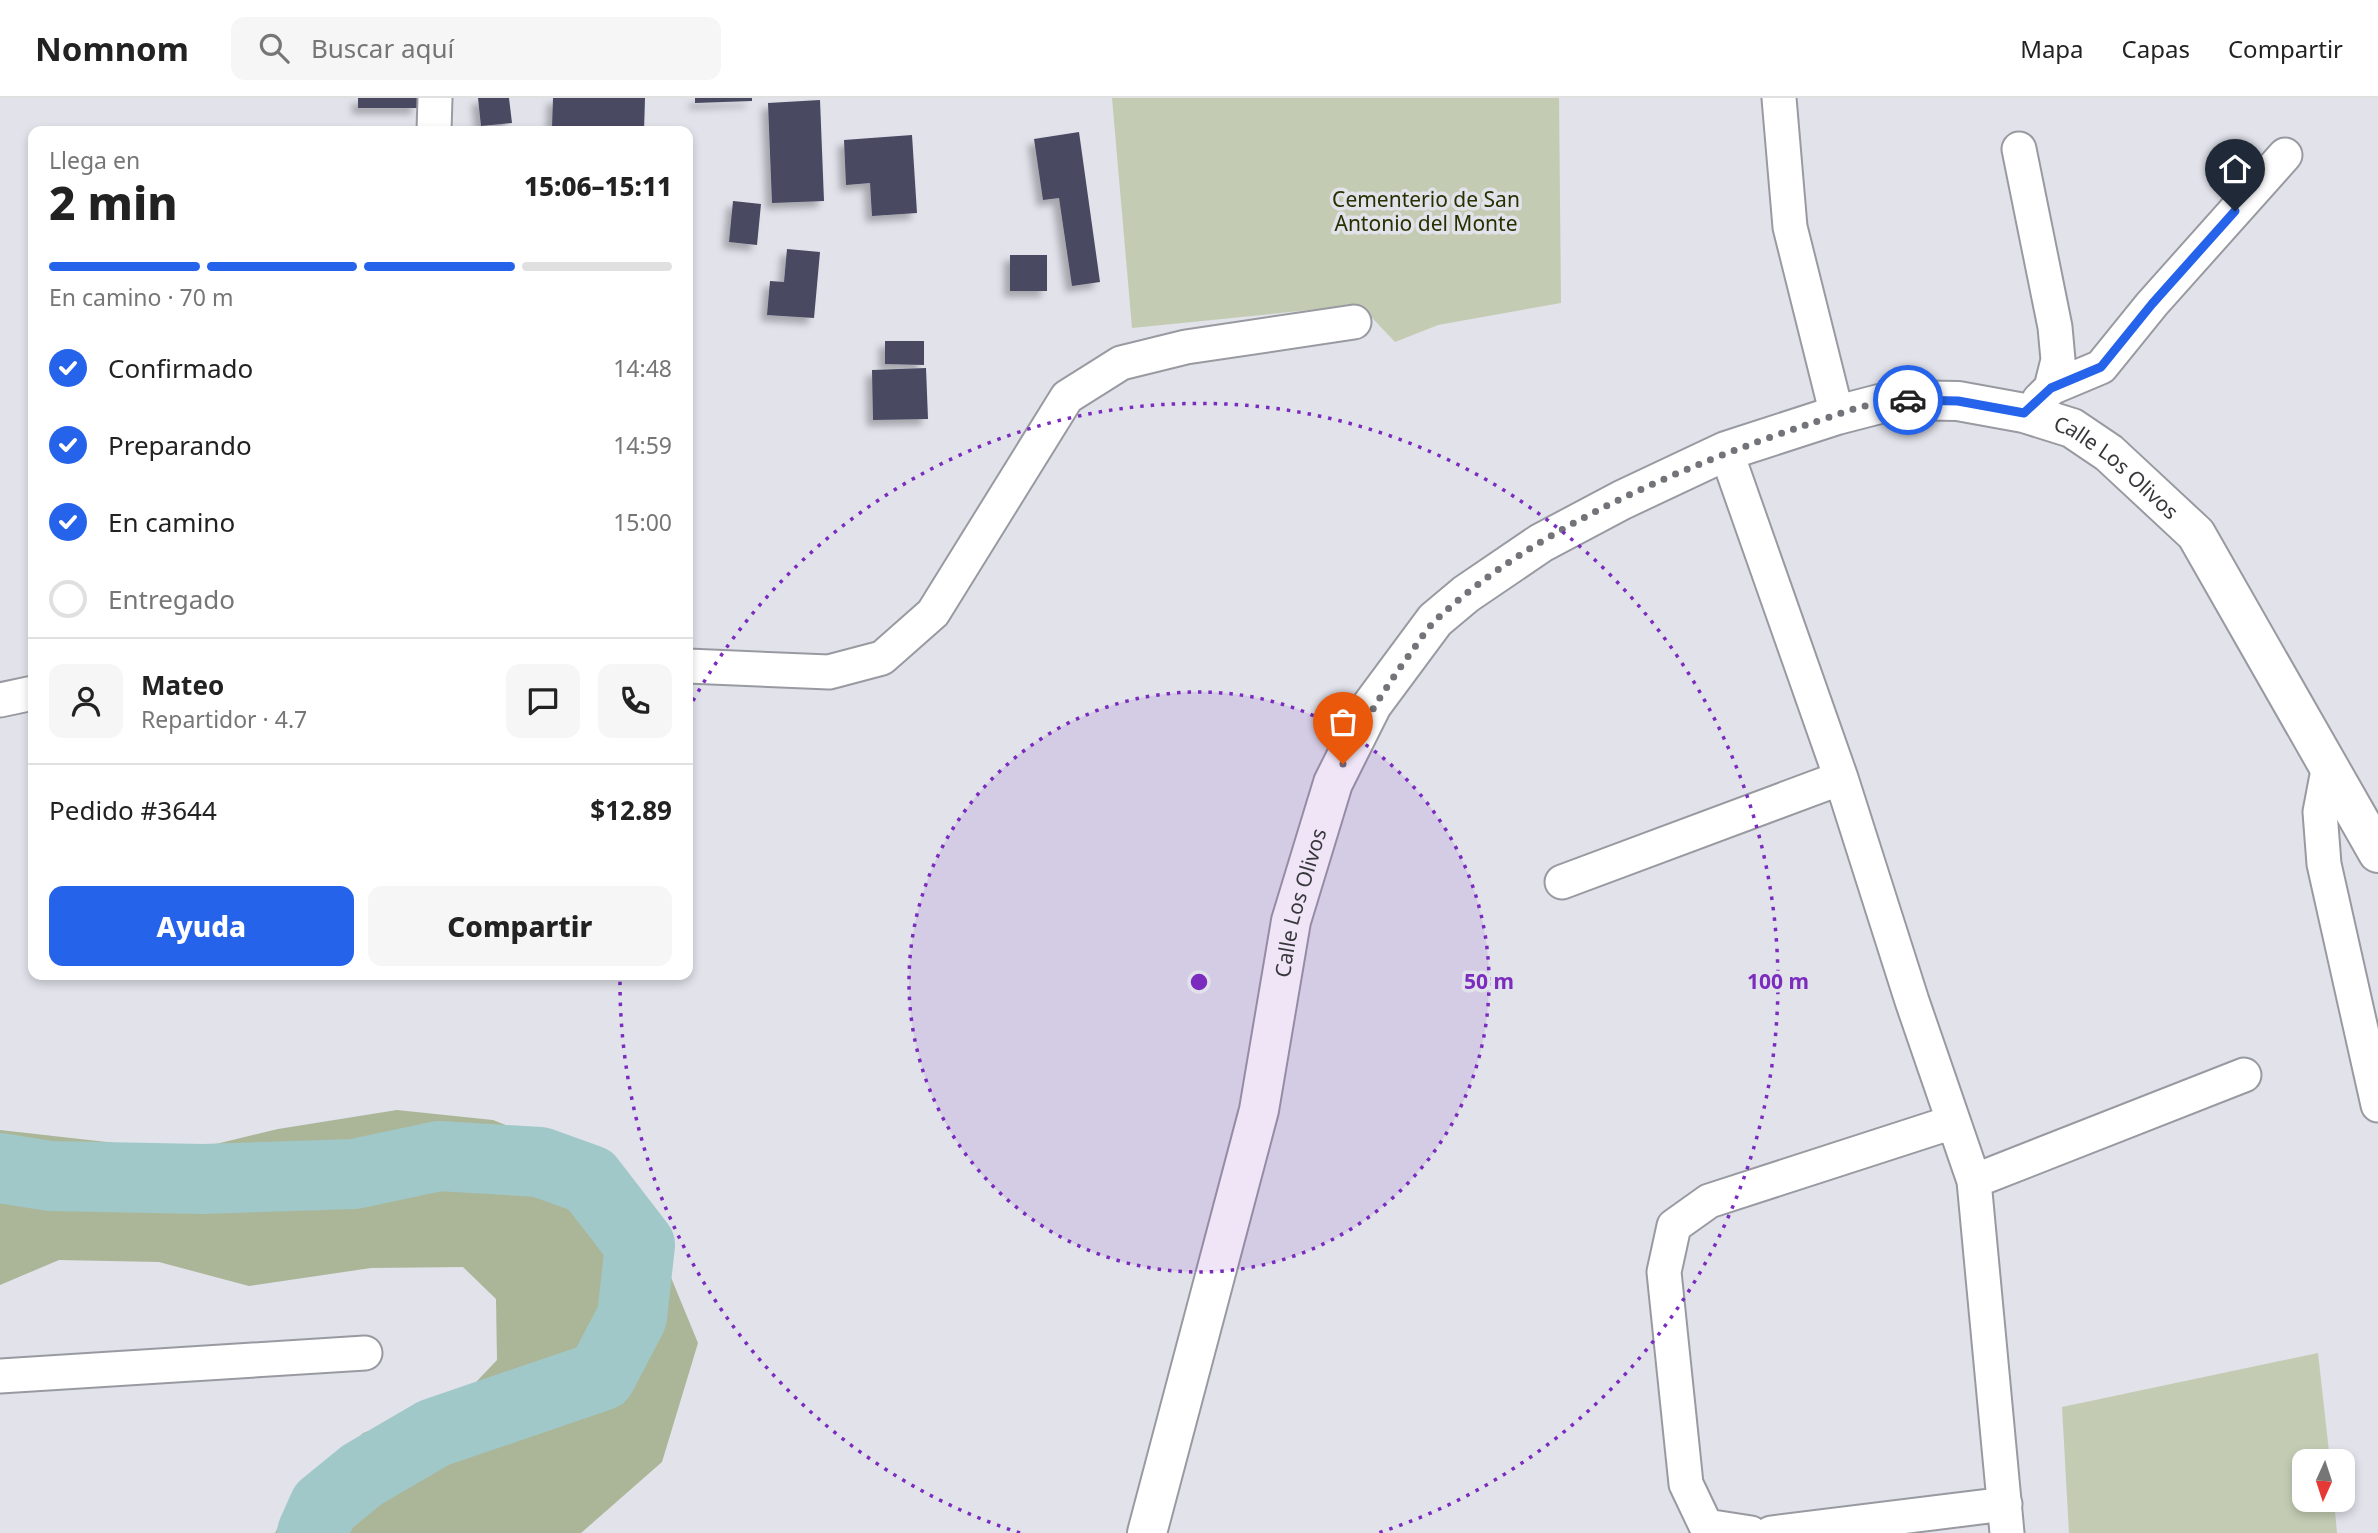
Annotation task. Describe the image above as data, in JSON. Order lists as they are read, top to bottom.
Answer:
{
  "streets": {
    "street": ["Calle Los Olivos"]
  },
  "parks": ["Cementerio de San Antonio del Monte"],
  "north": "bottom",
  "page": {
    "header": "Nomnom",
    "search": "Buscar aquí",
    "nav": ["Mapa", "Capas", "Compartir"],
    "heading": ["2 min", "Llega en", "15:06–15:11"],
    "panel": [
      "Mateo",
      "Repartidor · 4.7",
      "Pedido #3644",
      "$12.89"
    ],
    "bar": "En camino · 70 m",
    "list": [
      ["Confirmado", "14:48"],
      ["Preparando", "14:59"],
      ["En camino", "15:00"],
      "Entregado"
    ],
    "buttons": ["Ayuda", "Compartir"]
  },
  "rings": ["50 m", "100 m"]
}
